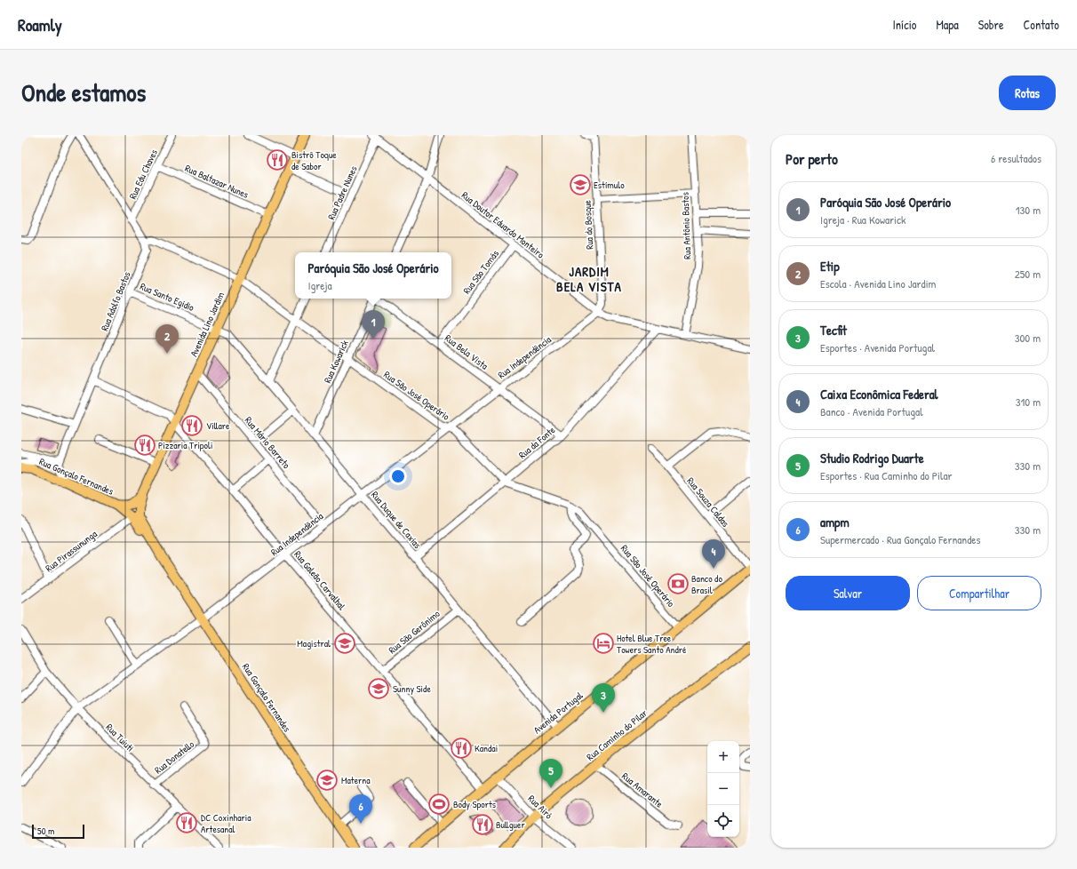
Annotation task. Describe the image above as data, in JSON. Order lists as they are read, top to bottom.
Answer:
{
  "streets": {
    "main road": [
      "Avenida Lino Jardim",
      "Rua Gonçalo Fernandes",
      "Avenida Portugal",
      "Rua Caminho do Pilar"
    ],
    "street": [
      "Rua Edu Chaves",
      "Rua Baltazar Nunes",
      "Rua Padre Nunes",
      "Rua Doutor Eduardo Monteiro",
      "Rua do Bosque",
      "Rua Antônio Bastos",
      "Rua São Tomás",
      "Rua Santo Egidio",
      "Rua Adolfo Bastos",
      "Rua Bela Vista",
      "Rua Independência",
      "Rua Kowarick",
      "Rua São José Operário",
      "Rua Mário Barreto",
      "Rua da Fonte",
      "Rua Souza Caldas",
      "Rua Duque de Caxias",
      "Rua Pirassununga",
      "Rua Galeão Carvalhal",
      "Rua São Gerônimo",
      "Rua Tuiuti",
      "Rua Donatello",
      "Rua Amarante",
      "Rua Airó"
    ]
  },
  "crossings": [
    ["Rua Edu Chaves", "Rua Baltazar Nunes"],
    ["Rua Baltazar Nunes", "Avenida Lino Jardim"],
    ["Rua Padre Nunes", "Rua Doutor Eduardo Monteiro"],
    ["Rua Doutor Eduardo Monteiro", "Rua do Bosque"],
    ["Rua Doutor Eduardo Monteiro", "Rua Antônio Bastos"],
    ["Rua Doutor Eduardo Monteiro", "Rua São Tomás"],
    ["Rua Doutor Eduardo Monteiro", "Rua Independência"],
    ["Rua Doutor Eduardo Monteiro", "Rua da Fonte"],
    ["Rua do Bosque", "Rua Independência"],
    ["Rua São Tomás", "Rua Bela Vista"],
    ["Rua Santo Egidio", "Rua Adolfo Bastos"],
    ["Rua Santo Egidio", "Avenida Lino Jardim"],
    ["Rua Santo Egidio", "Rua Duque de Caxias"],
    ["Rua Adolfo Bastos", "Rua São José Operário"],
    ["Rua Adolfo Bastos", "Rua Gonçalo Fernandes"],
    ["Rua Adolfo Bastos", "Rua Galeão Carvalhal"],
    ["Avenida Lino Jardim", "Rua São José Operário"],
    ["Avenida Lino Jardim", "Rua Mário Barreto"],
    ["Avenida Lino Jardim", "Rua Gonçalo Fernandes"],
    ["Avenida Lino Jardim", "Rua Duque de Caxias"],
    ["Avenida Lino Jardim", "Rua Galeão Carvalhal"],
    ["Rua Bela Vista", "Rua Independência"],
    ["Rua Bela Vista", "Rua da Fonte"],
    ["Rua Independência", "Rua São José Operário"],
    ["Rua Independência", "Rua Mário Barreto"],
    ["Rua Independência", "Rua Gonçalo Fernandes"],
    ["Rua Independência", "Rua Duque de Caxias"],
    ["Rua Independência", "Rua Galeão Carvalhal"],
    ["Rua Independência", "Rua Tuiuti"],
    ["Rua Kowarick", "Rua São José Operário"],
    ["Rua Kowarick", "Rua Duque de Caxias"],
    ["Rua São José Operário", "Rua da Fonte"],
    ["Rua São José Operário", "Avenida Portugal"],
    ["Rua da Fonte", "Rua Duque de Caxias"],
    ["Rua Gonçalo Fernandes", "Rua Pirassununga"],
    ["Rua Souza Caldas", "Avenida Portugal"],
    ["Rua Duque de Caxias", "Rua São Gerônimo"],
    ["Rua Duque de Caxias", "Avenida Portugal"],
    ["Rua Galeão Carvalhal", "Rua São Gerônimo"],
    ["Rua Galeão Carvalhal", "Avenida Portugal"],
    ["Avenida Portugal", "Rua Airó"],
    ["Rua Caminho do Pilar", "Rua Amarante"],
    ["Rua Caminho do Pilar", "Rua Airó"],
    ["Rua Tuiuti", "Rua Donatello"]
  ],
  "districts": ["JARDIM BELA VISTA"],
  "places": {
    "restaurant": [
      "Bistrô Toque de Sabor",
      "Villare",
      "Pizzaria Tripoli",
      "Kandai",
      "DC Coxinharia Artesanal",
      "Bullguer"
    ],
    "school or university": [
      "Estímulo",
      "Magistral",
      "Sunny Side",
      "Materna"
    ],
    "bank": ["Banco do Brasil"],
    "hotel": ["Hotel Blue Tree Towers Santo André"],
    "sports": ["Body Sports"]
  },
  "scale_bar": "50 m",
  "page": {
    "header": "Roamly",
    "nav": [
      "Início",
      "Mapa",
      "Sobre",
      "Contato"
    ],
    "title": "Onde estamos",
    "buttons": [
      "Rotas",
      ["Salvar", "Compartilhar"]
    ],
    "heading": ["Por perto", "6 resultados"],
    "list": [
      {
        "mark": "1",
        "name": "Paróquia São José Operário",
        "note": "Igreja · Rua Kowarick",
        "value": "130 m"
      },
      {
        "mark": "2",
        "name": "Etip",
        "note": "Escola · Avenida Lino Jardim",
        "value": "250 m"
      },
      {
        "mark": "3",
        "name": "Tecfit",
        "note": "Esportes · Avenida Portugal",
        "value": "300 m"
      },
      {
        "mark": "4",
        "name": "Caixa Econômica Federal",
        "note": "Banco · Avenida Portugal",
        "value": "310 m"
      },
      {
        "mark": "5",
        "name": "Studio Rodrigo Duarte",
        "note": "Esportes · Rua Caminho do Pilar",
        "value": "330 m"
      },
      {
        "mark": "6",
        "name": "ampm",
        "note": "Supermercado · Rua Gonçalo Fernandes",
        "value": "330 m"
      }
    ],
    "popup": ["Paróquia São José Operário", "Igreja"],
    "pins": [
      "1",
      "2",
      "4",
      "3",
      "5",
      "6"
    ],
    "map_buttons": ["+", "−"],
    "scale": "50 m"
  }
}
